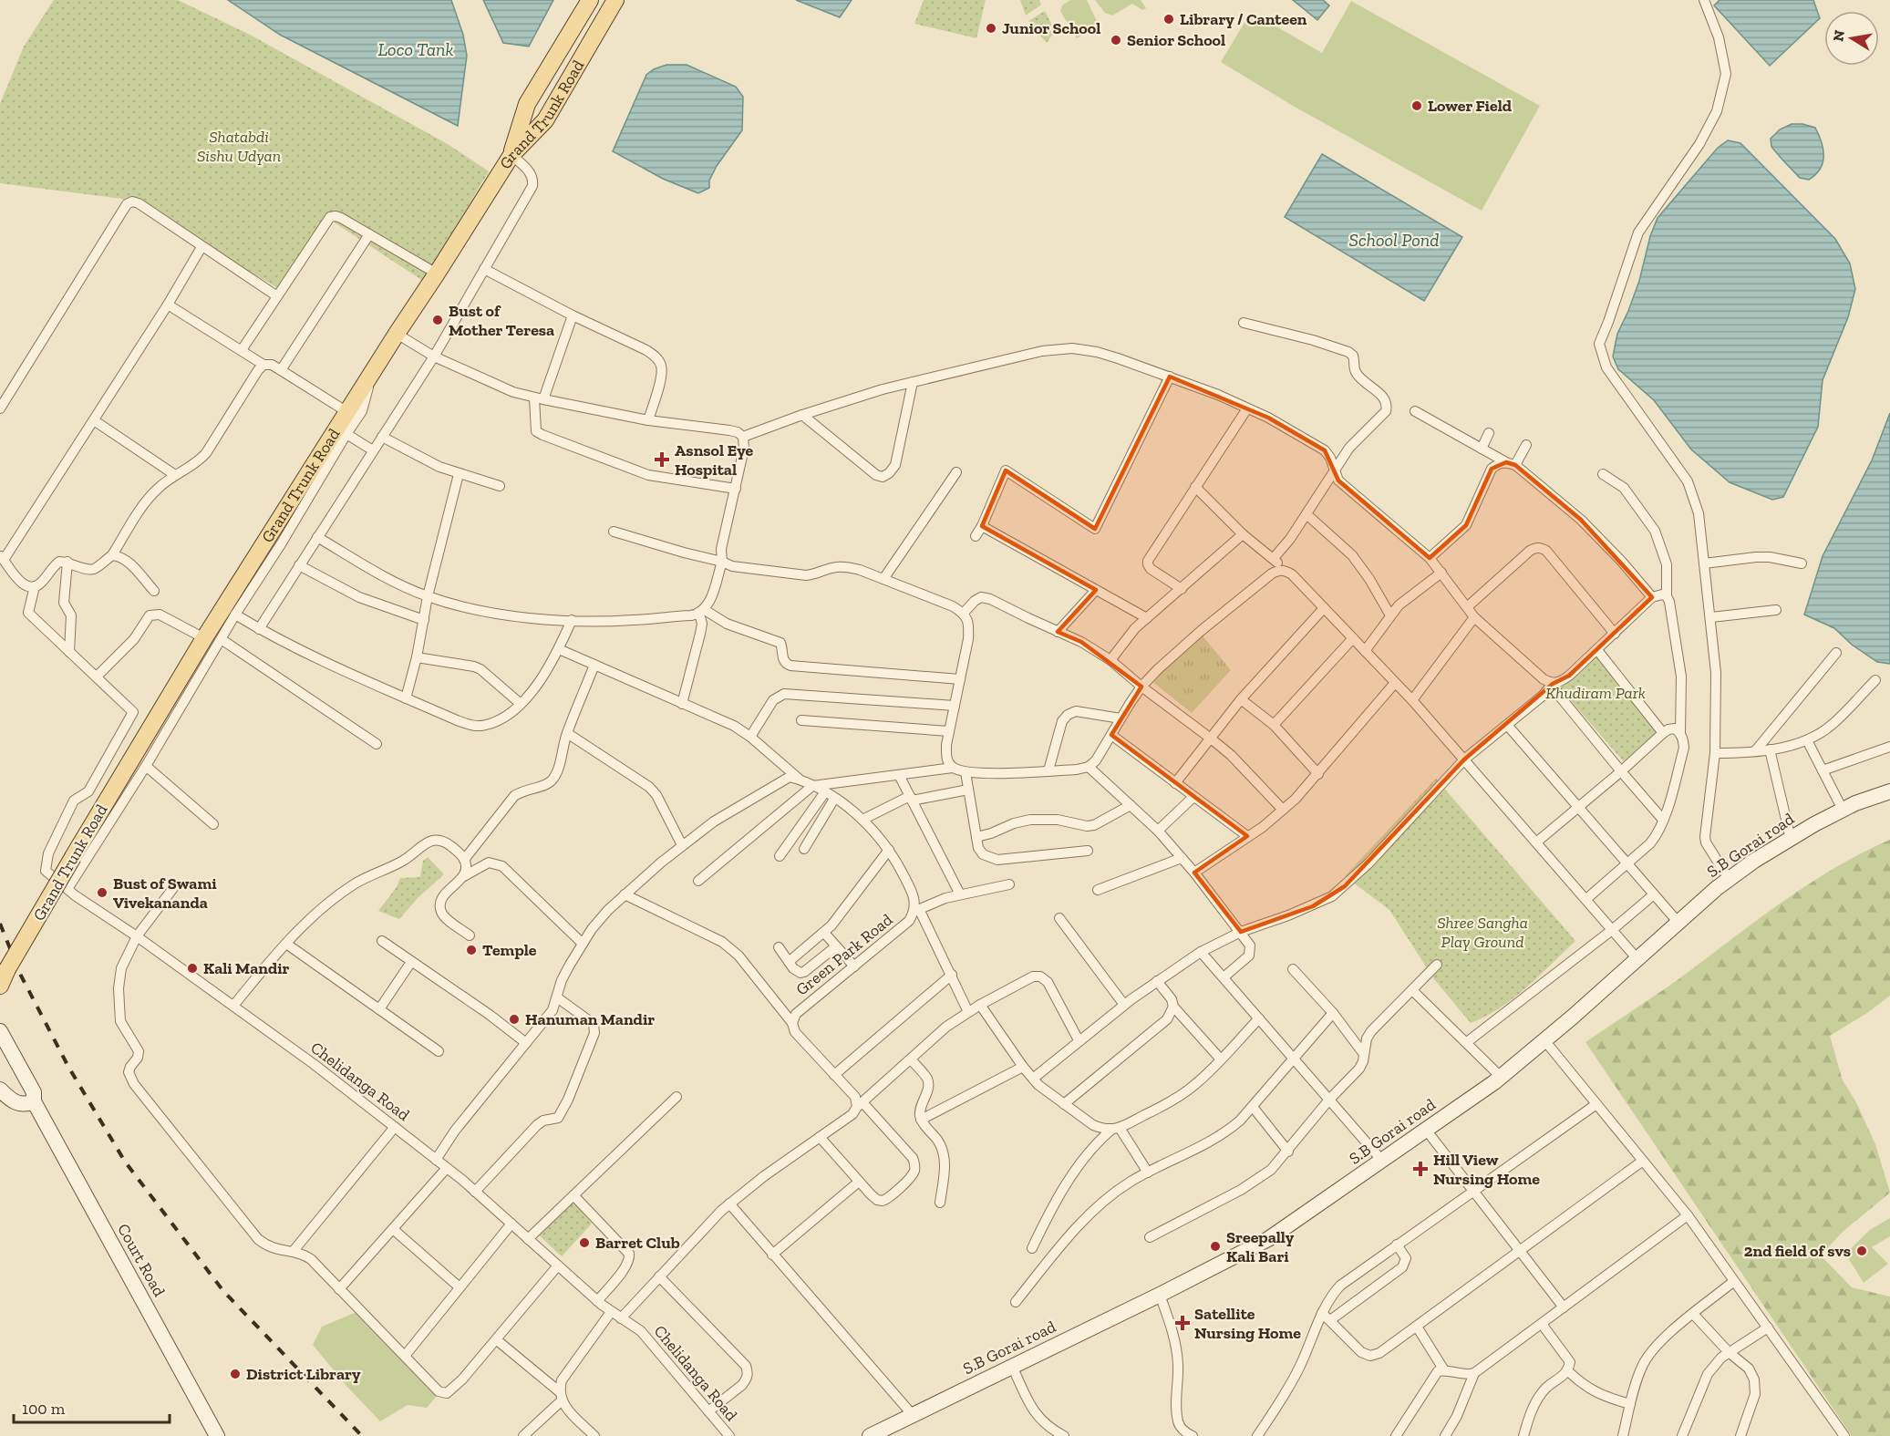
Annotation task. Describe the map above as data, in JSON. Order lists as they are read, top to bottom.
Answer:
{
  "streets": {
    "main road": ["Grand Trunk Road"],
    "street": [
      "S.B Gorai road",
      "Green Park Road",
      "Chelidanga Road",
      "Court Road"
    ]
  },
  "water": ["Loco Tank", "School Pond"],
  "parks": ["Shatabdi Sishu Udyan", "Khudiram Park", "Shree Sangha Play Ground"],
  "places": {
    "other": [
      "Library / Canteen",
      "Junior School",
      "Senior School",
      "Lower Field",
      "Bust of Mother Teresa",
      "Bust of Swami Vivekananda",
      "Temple",
      "Kali Mandir",
      "Hanuman Mandir",
      "Barret Club",
      "Sreepally Kali Bari",
      "2nd field of svs",
      "District Library"
    ],
    "health": ["Asnsol Eye Hospital", "Hill View Nursing Home", "Satellite Nursing Home"]
  },
  "scale_bar": "100 m",
  "north": "left"
}
